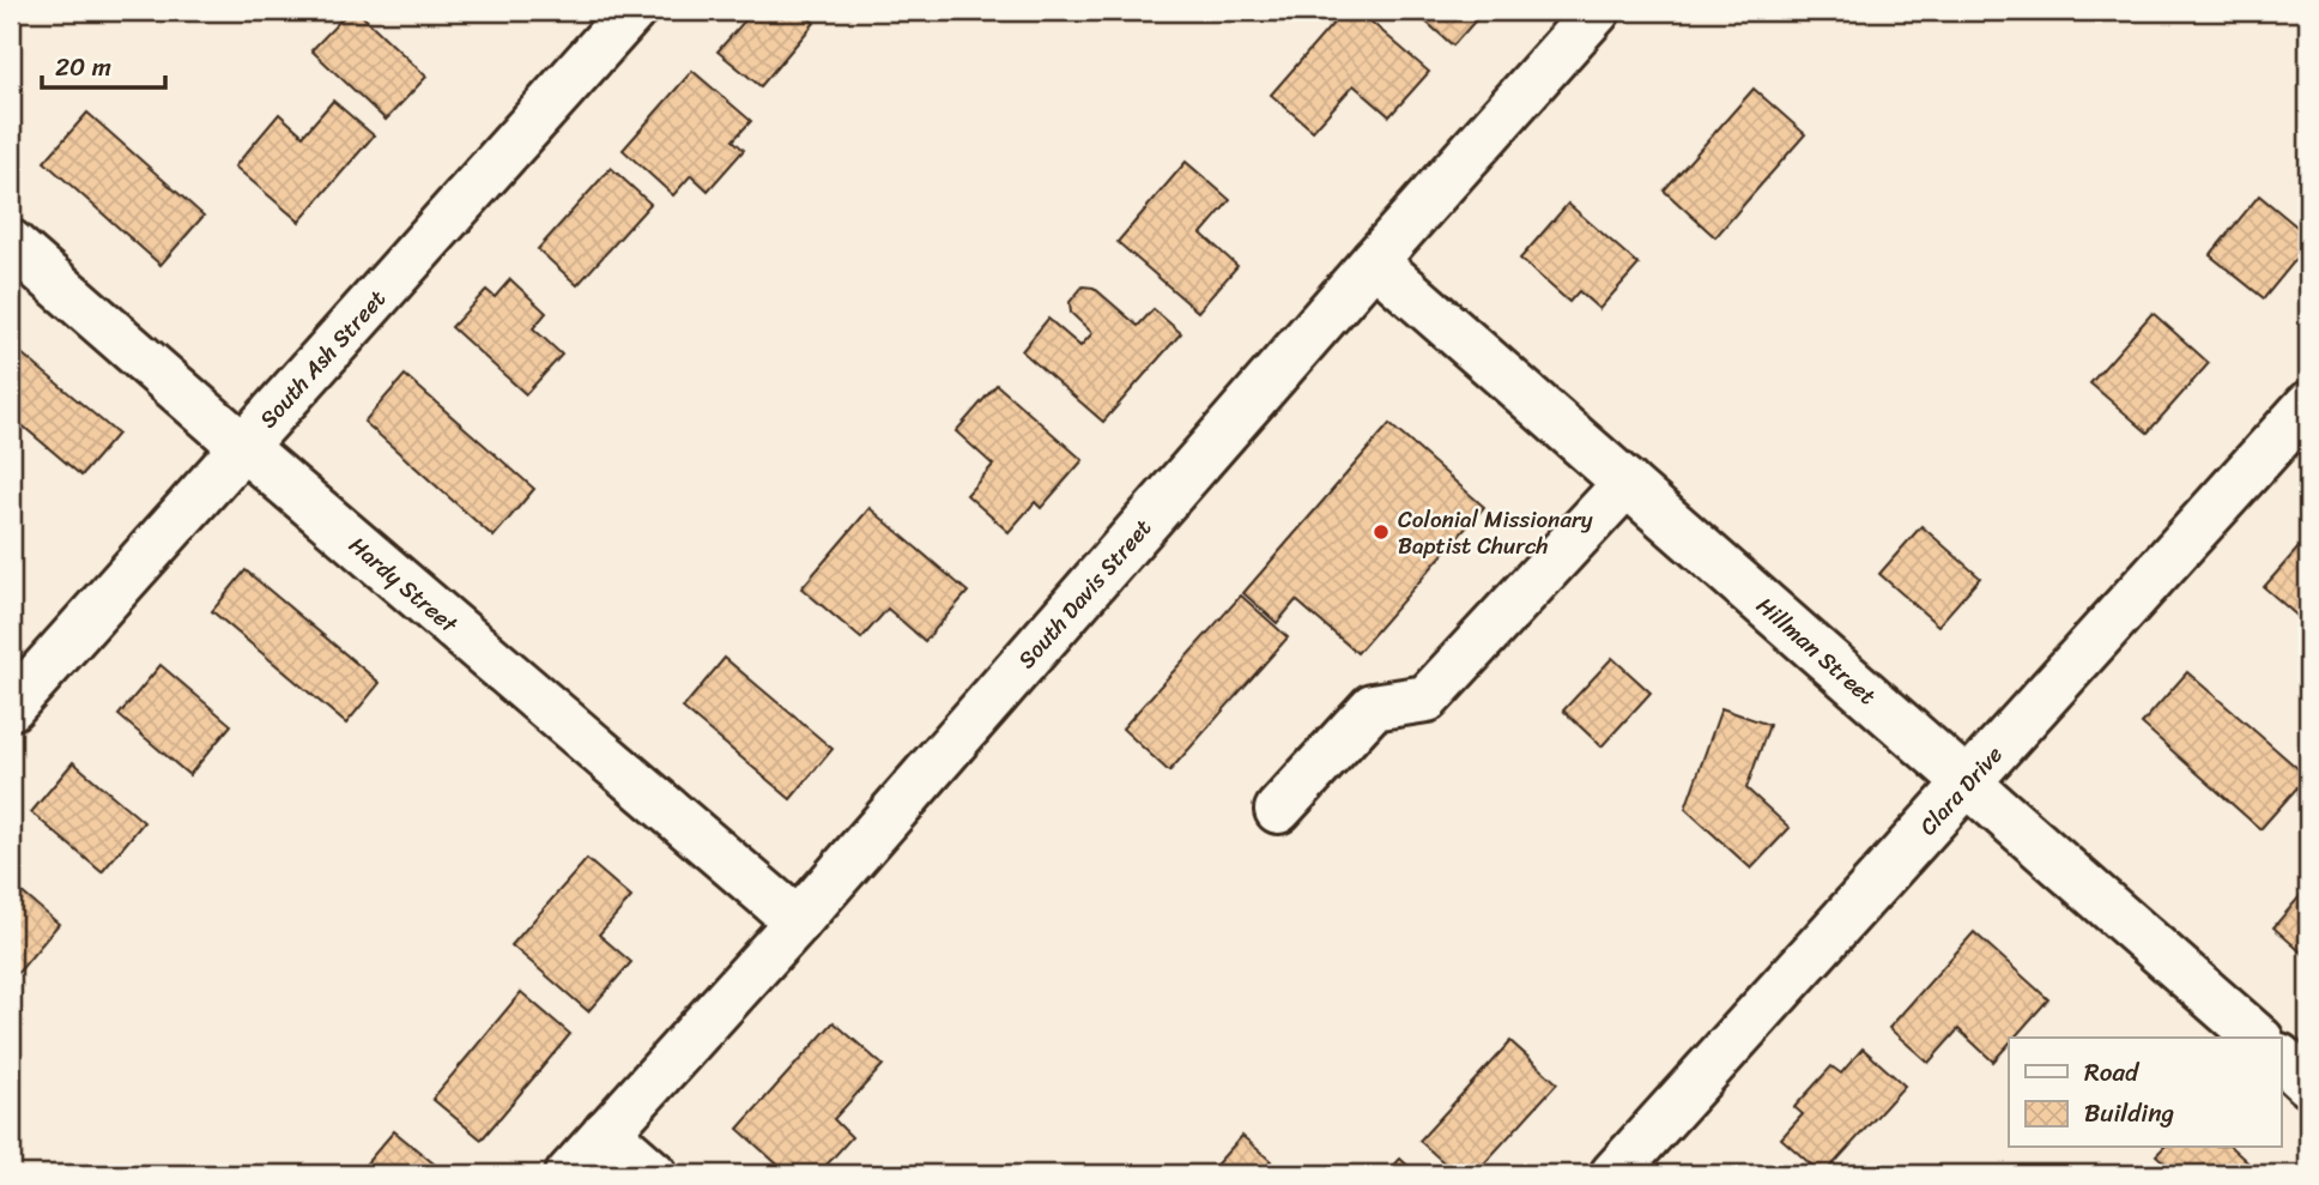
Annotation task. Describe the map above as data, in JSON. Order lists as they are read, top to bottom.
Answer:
{
  "streets": {
    "street": [
      "South Ash Street",
      "Hardy Street",
      "South Davis Street",
      "Hillman Street",
      "Clara Drive"
    ]
  },
  "crossings": [
    ["South Ash Street", "Hardy Street"],
    ["Hardy Street", "South Davis Street"],
    ["South Davis Street", "Hillman Street"],
    ["Hillman Street", "Clara Drive"]
  ],
  "places": ["Colonial Missionary Baptist Church"],
  "legend": ["Road", "Building"],
  "scale_bar": "20 m"
}
